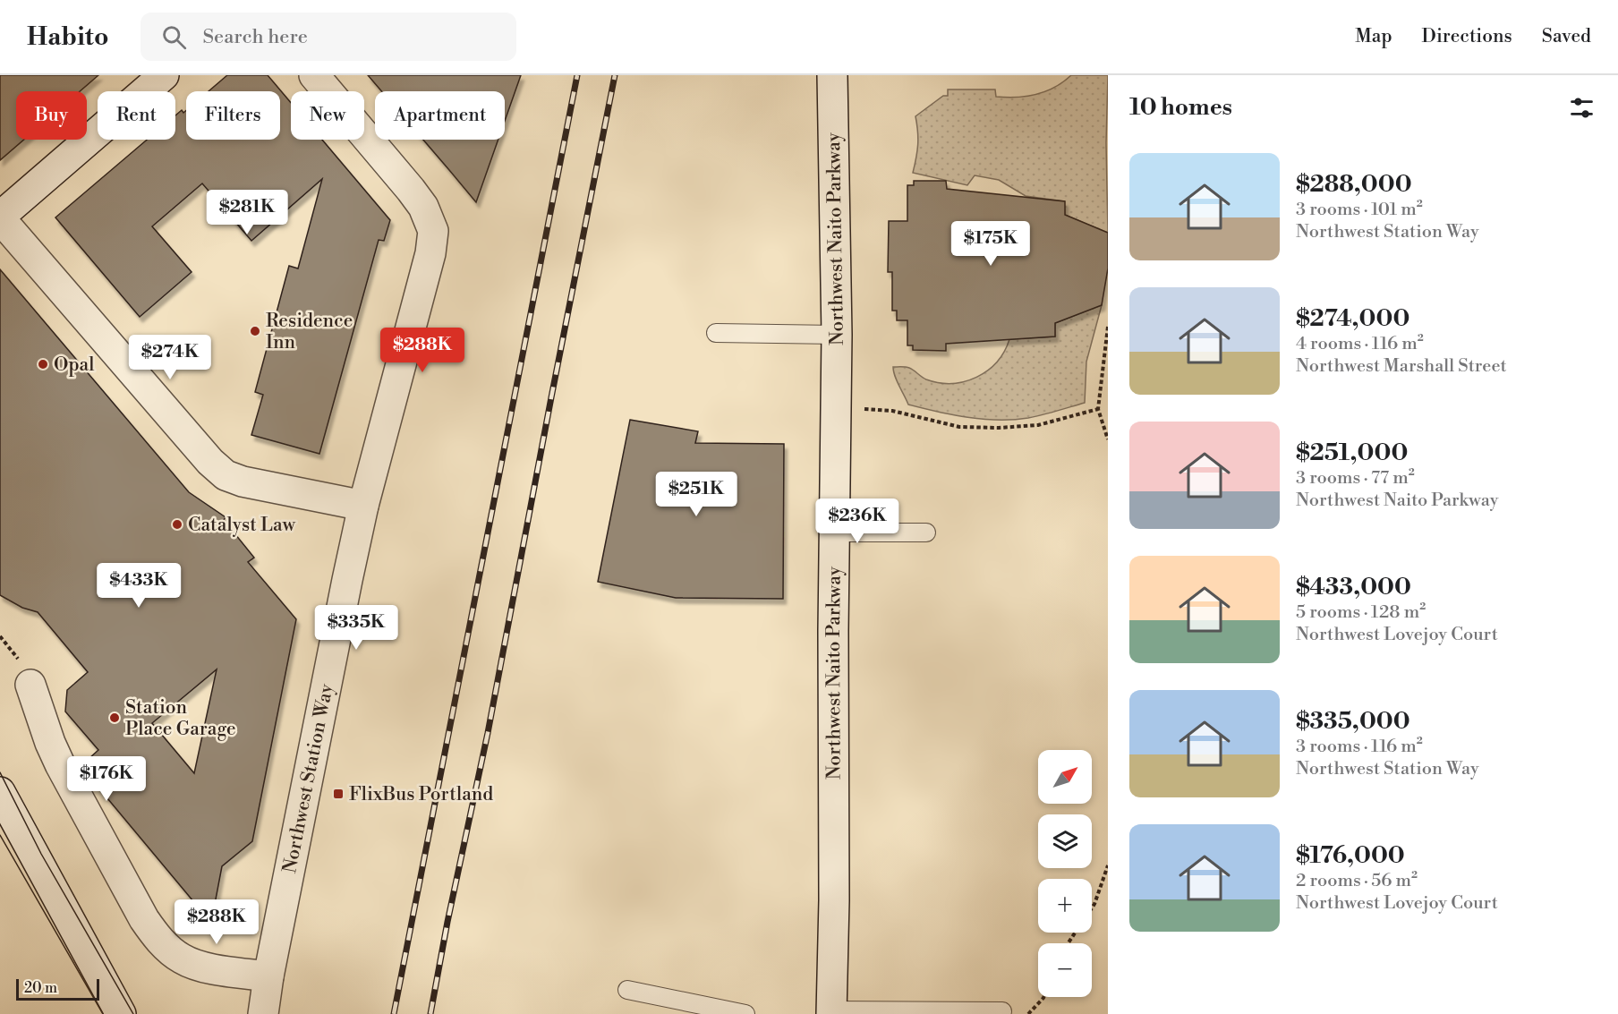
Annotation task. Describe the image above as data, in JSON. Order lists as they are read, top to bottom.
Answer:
{
  "streets": {
    "street": ["Northwest Naito Parkway", "Northwest Station Way"]
  },
  "places": {
    "other": [
      "Residence Inn",
      "Opal",
      "Catalyst Law",
      "Station Place Garage"
    ],
    "transit": ["FlixBus Portland"]
  },
  "scale_bar": "20 m",
  "north": "top right",
  "page": {
    "header": "Habito",
    "search": "Search here",
    "nav": ["Map", "Directions", "Saved"],
    "heading": "10 homes",
    "chip": [
      "Buy",
      "Rent",
      "Filters",
      "New",
      "Apartment"
    ],
    "list": [
      {
        "name": "$288,000",
        "note": "3 rooms · 101 m² · Northwest Station Way"
      },
      {
        "name": "$274,000",
        "note": "4 rooms · 116 m² · Northwest Marshall Street"
      },
      {
        "name": "$251,000",
        "note": "3 rooms · 77 m² · Northwest Naito Parkway"
      },
      {
        "name": "$433,000",
        "note": "5 rooms · 128 m² · Northwest Lovejoy Court"
      },
      {
        "name": "$335,000",
        "note": "3 rooms · 116 m² · Northwest Station Way"
      },
      {
        "name": "$176,000",
        "note": "2 rooms · 56 m² · Northwest Lovejoy Court"
      }
    ],
    "price": [
      "$281K",
      "$175K",
      "$288K",
      "$274K",
      "$251K",
      "$236K",
      "$433K",
      "$335K",
      "$176K",
      "$288K"
    ],
    "map_buttons": ["+", "−"],
    "scale": "20 m"
  }
}
